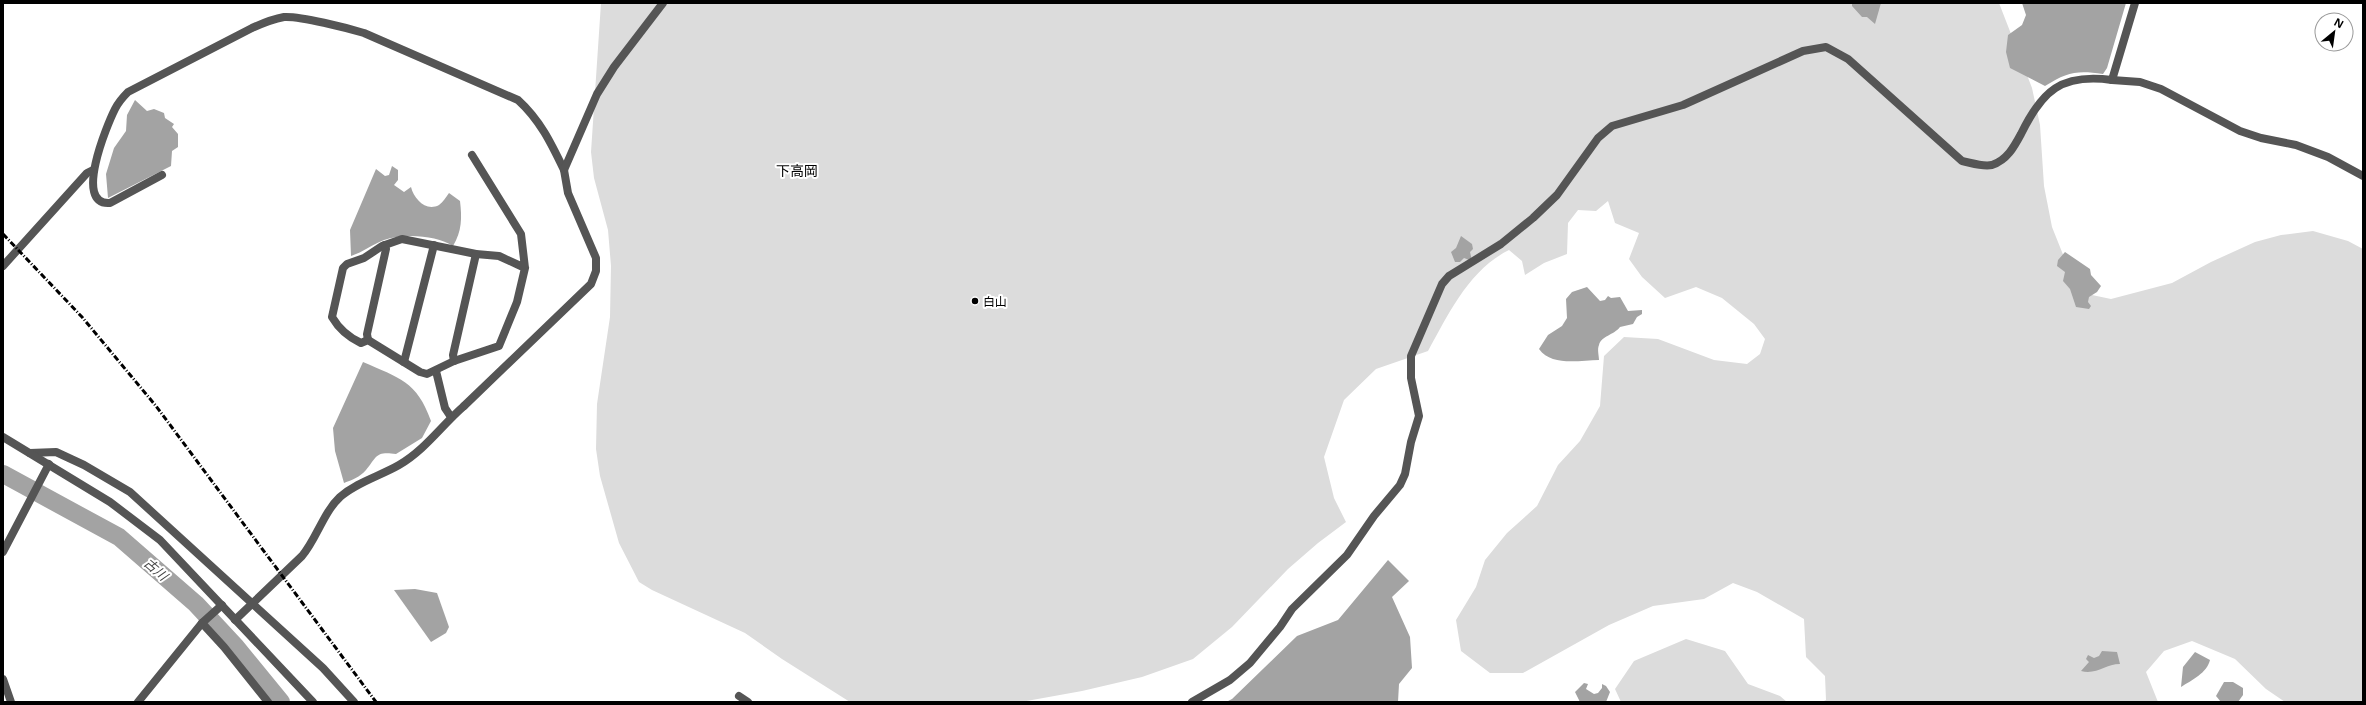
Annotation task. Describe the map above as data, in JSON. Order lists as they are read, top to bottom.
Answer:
{
  "districts": ["下高岡"],
  "water": ["古川"],
  "places": ["白山"],
  "north": "top right"
}
